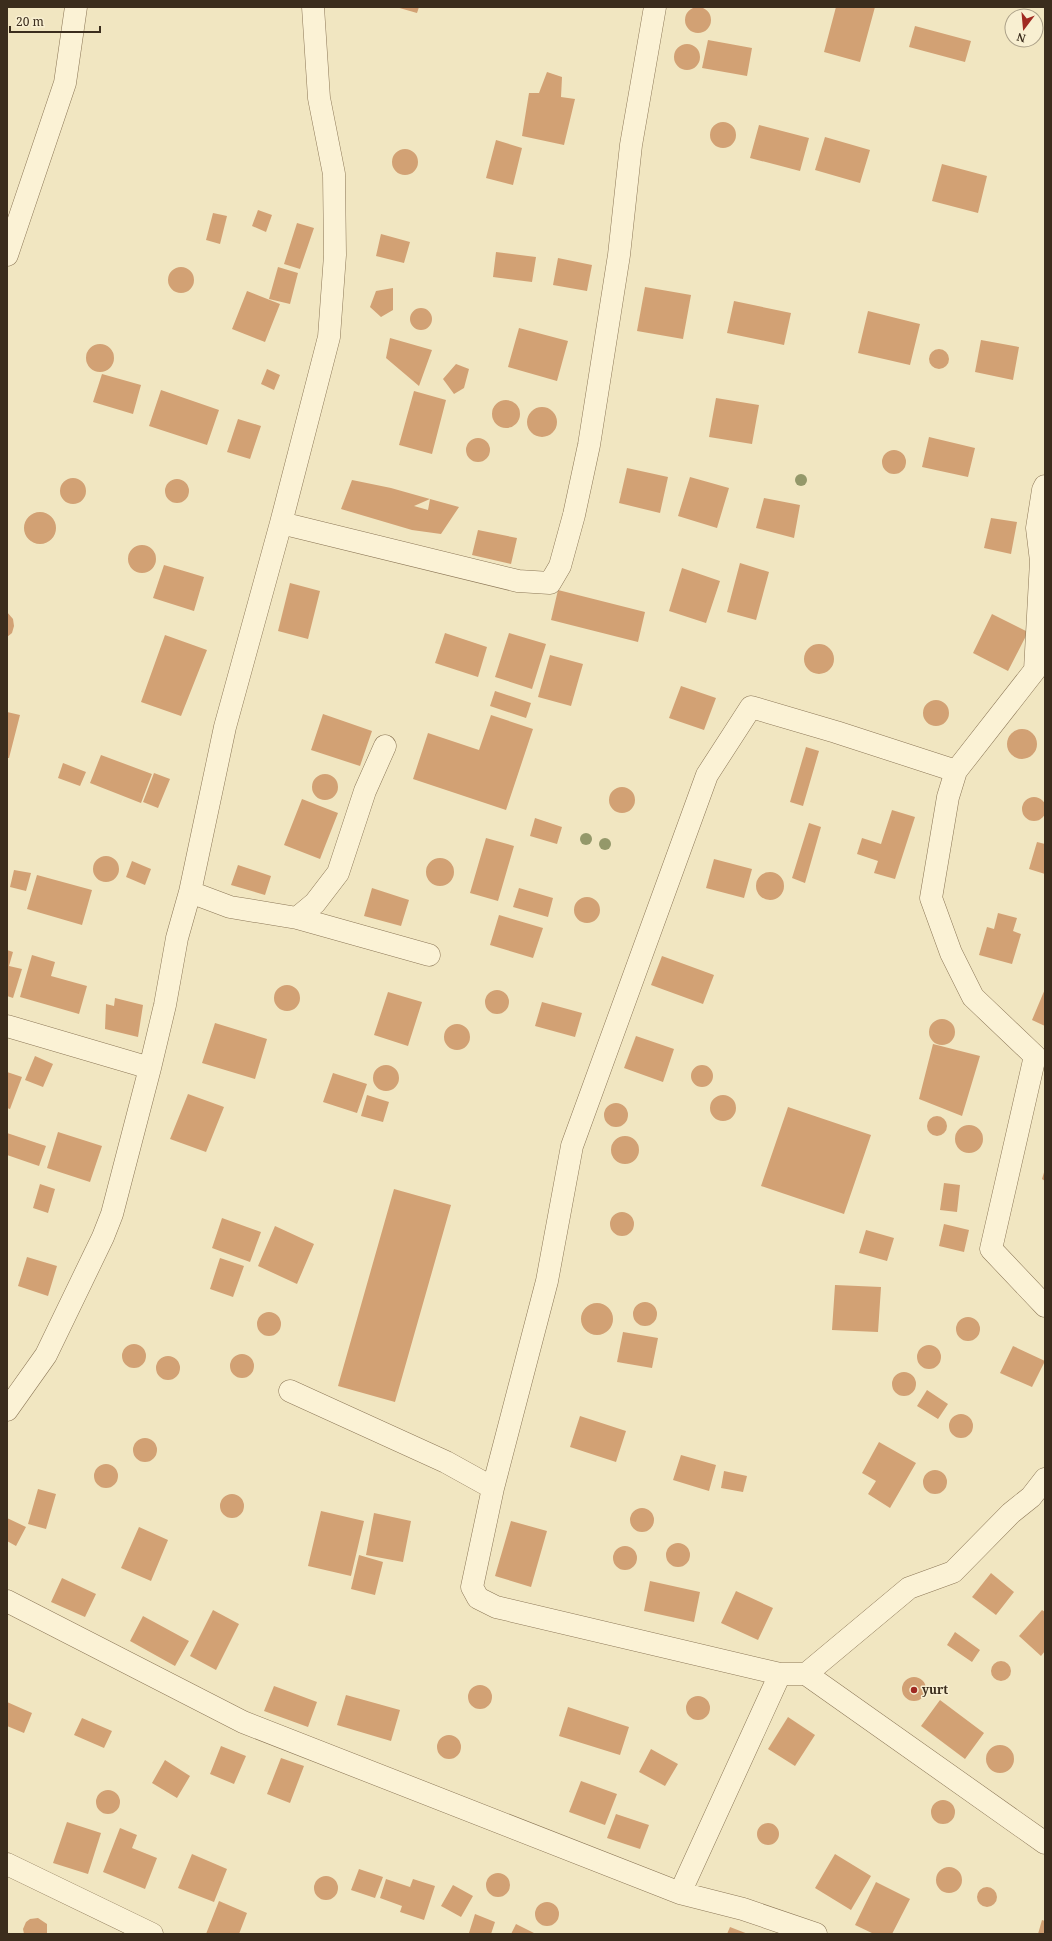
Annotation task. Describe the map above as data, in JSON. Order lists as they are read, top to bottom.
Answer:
{
  "places": ["yurt"],
  "scale_bar": "20 m",
  "north": "bottom"
}
